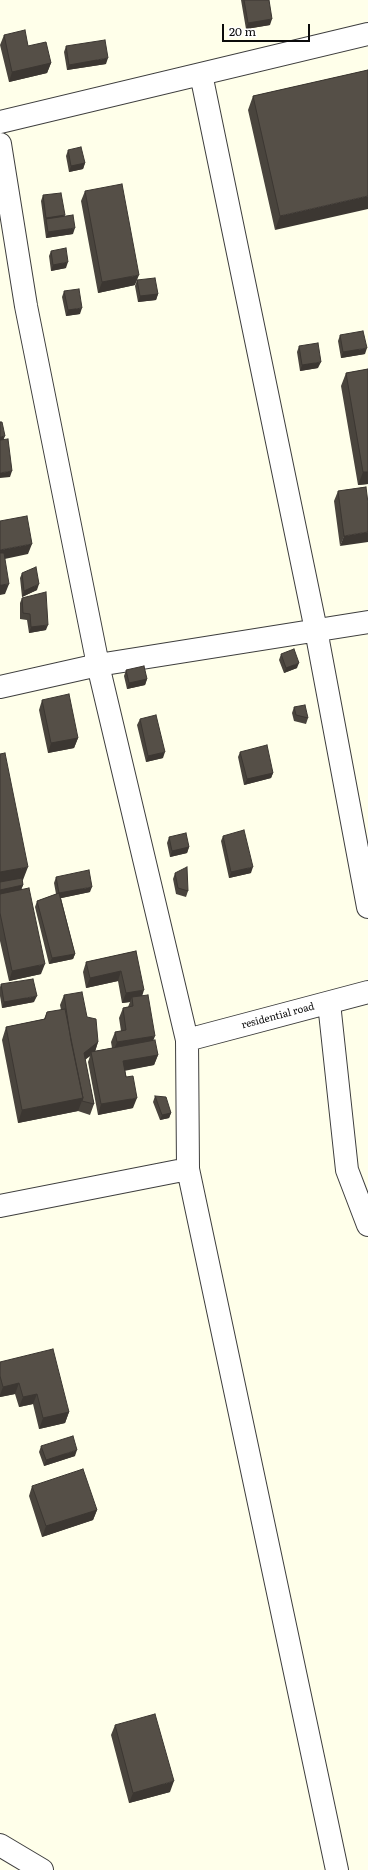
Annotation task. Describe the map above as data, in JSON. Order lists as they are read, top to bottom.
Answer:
{
  "streets": {
    "street": ["residential road"]
  },
  "scale_bar": "20 m"
}
